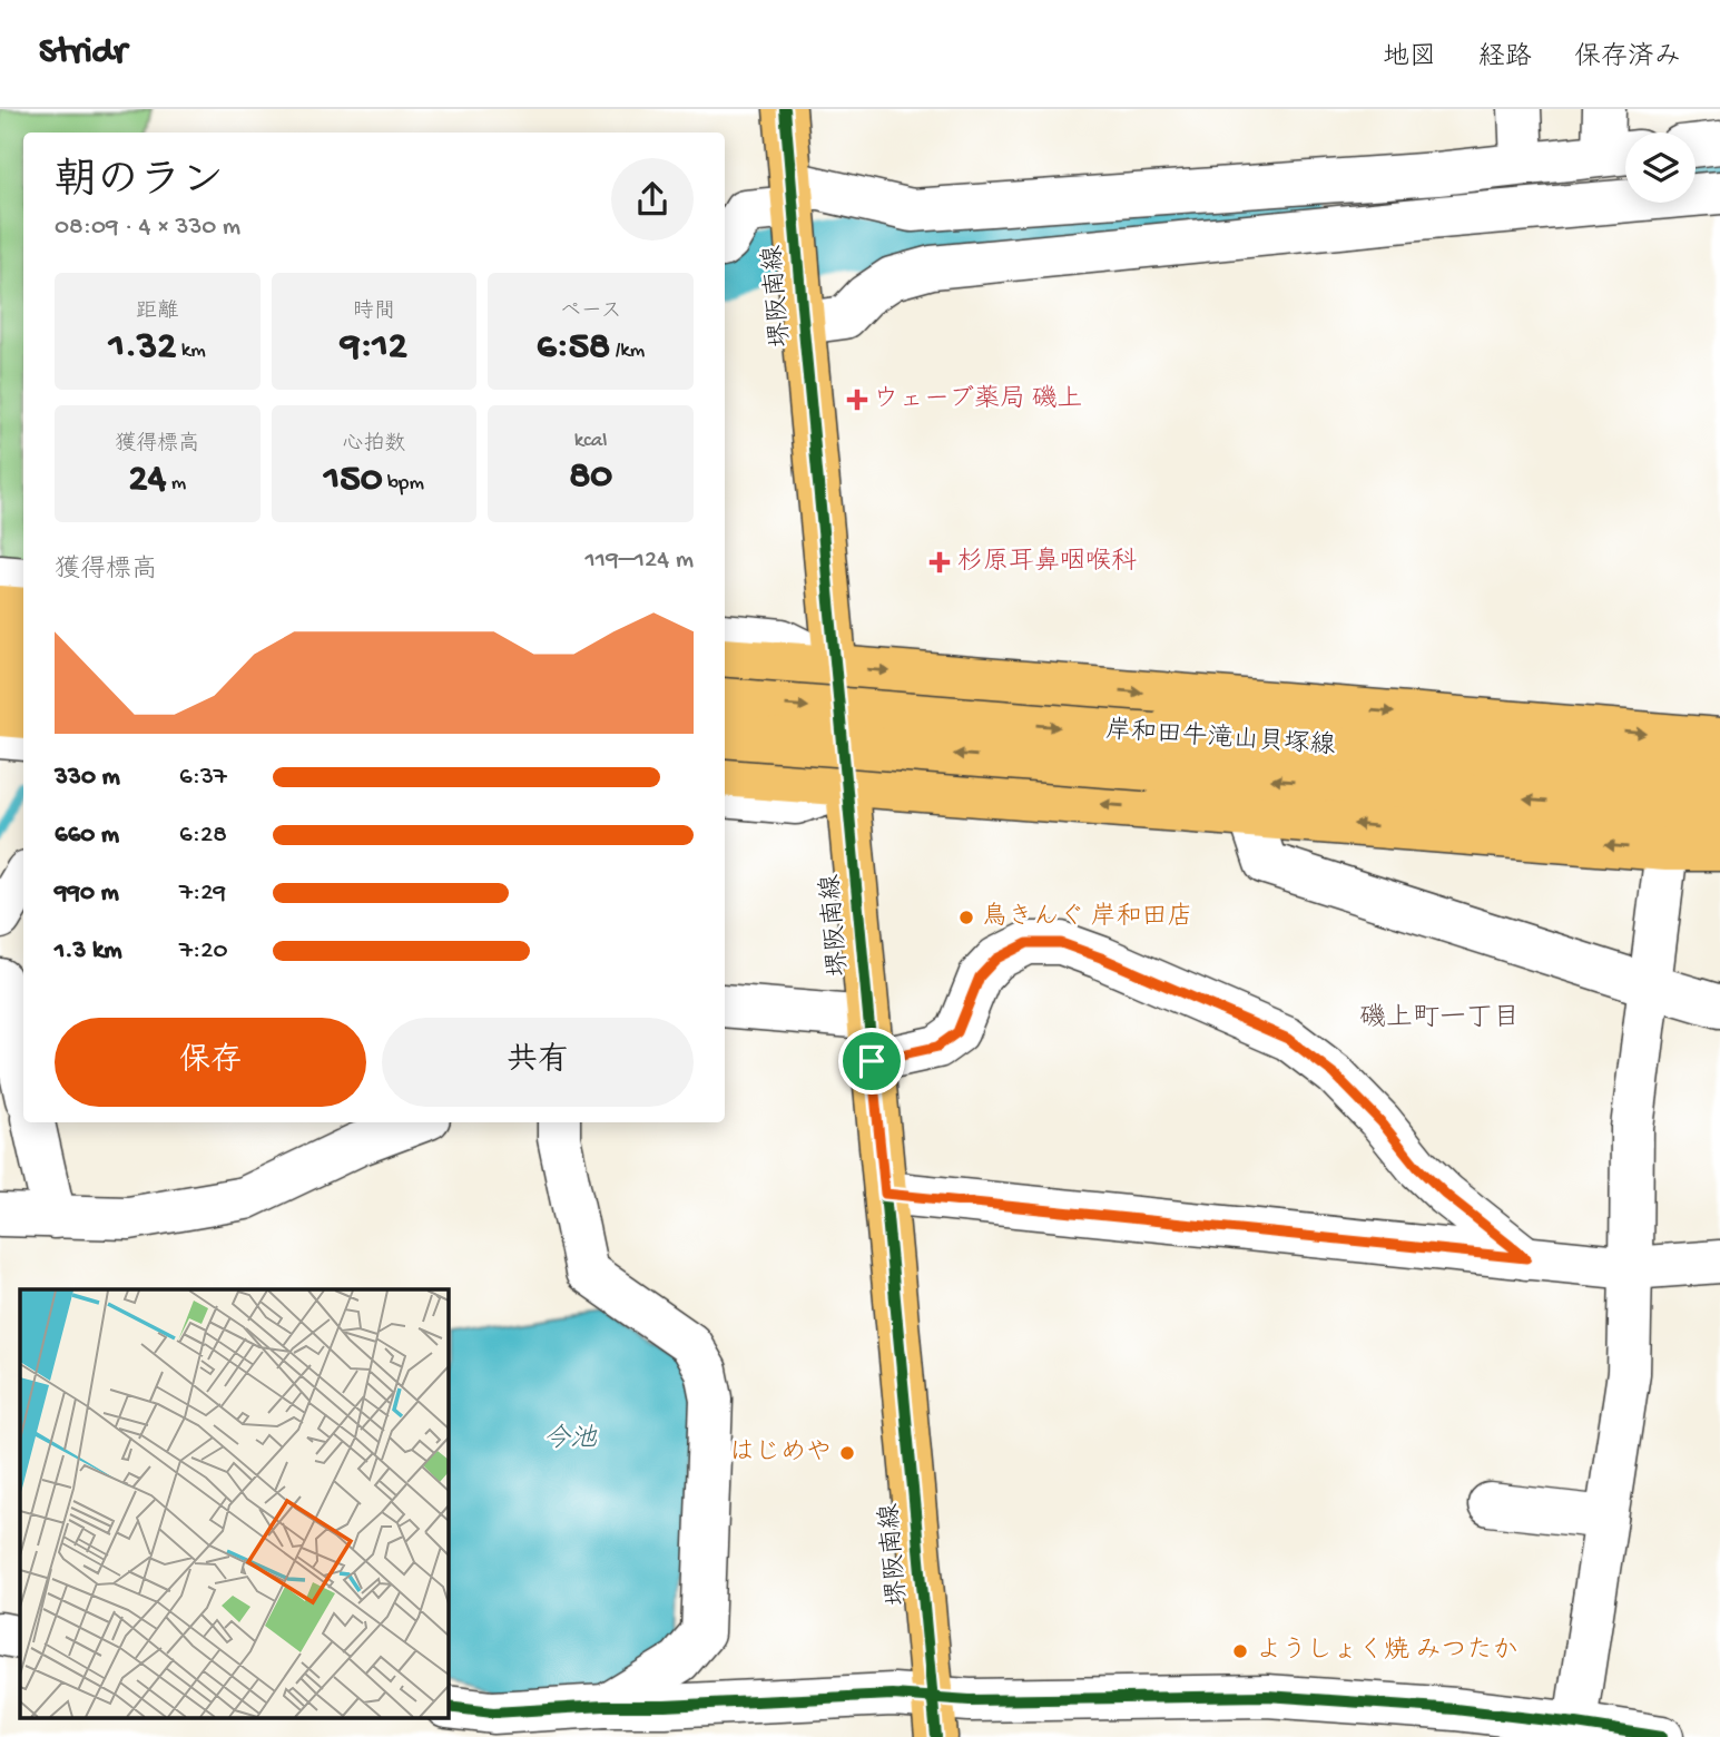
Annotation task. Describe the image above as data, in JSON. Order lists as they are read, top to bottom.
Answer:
{
  "streets": {
    "main road": ["堺阪南線", "岸和田牛滝山貝塚線"]
  },
  "districts": ["磯上町一丁目"],
  "water": ["今池"],
  "places": {
    "health": ["ウェーブ薬局 磯上", "杉原耳鼻咽喉科"],
    "other": ["鳥きんぐ 岸和田店", "はじめや", "ようしょく焼 みつたか"]
  },
  "page": {
    "header": "Stridr",
    "nav": ["地図", "経路", "保存済み"],
    "heading": ["朝のラン", "08:09 · 4 × 330 m"],
    "stats": [
      ["距離", "1.32 km"],
      ["時間", "9:12"],
      ["ペース", "6:58 /km"],
      ["獲得標高", "24 m"],
      ["心拍数", "150 bpm"],
      ["kcal", "80"]
    ],
    "chart": ["獲得標高", "119–124 m"],
    "list": [
      {
        "name": "330 m",
        "note": "6:37"
      },
      {
        "name": "660 m",
        "note": "6:28"
      },
      {
        "name": "990 m",
        "note": "7:29"
      },
      {
        "name": "1.3 km",
        "note": "7:20"
      }
    ],
    "buttons": ["保存", "共有"]
  }
}
